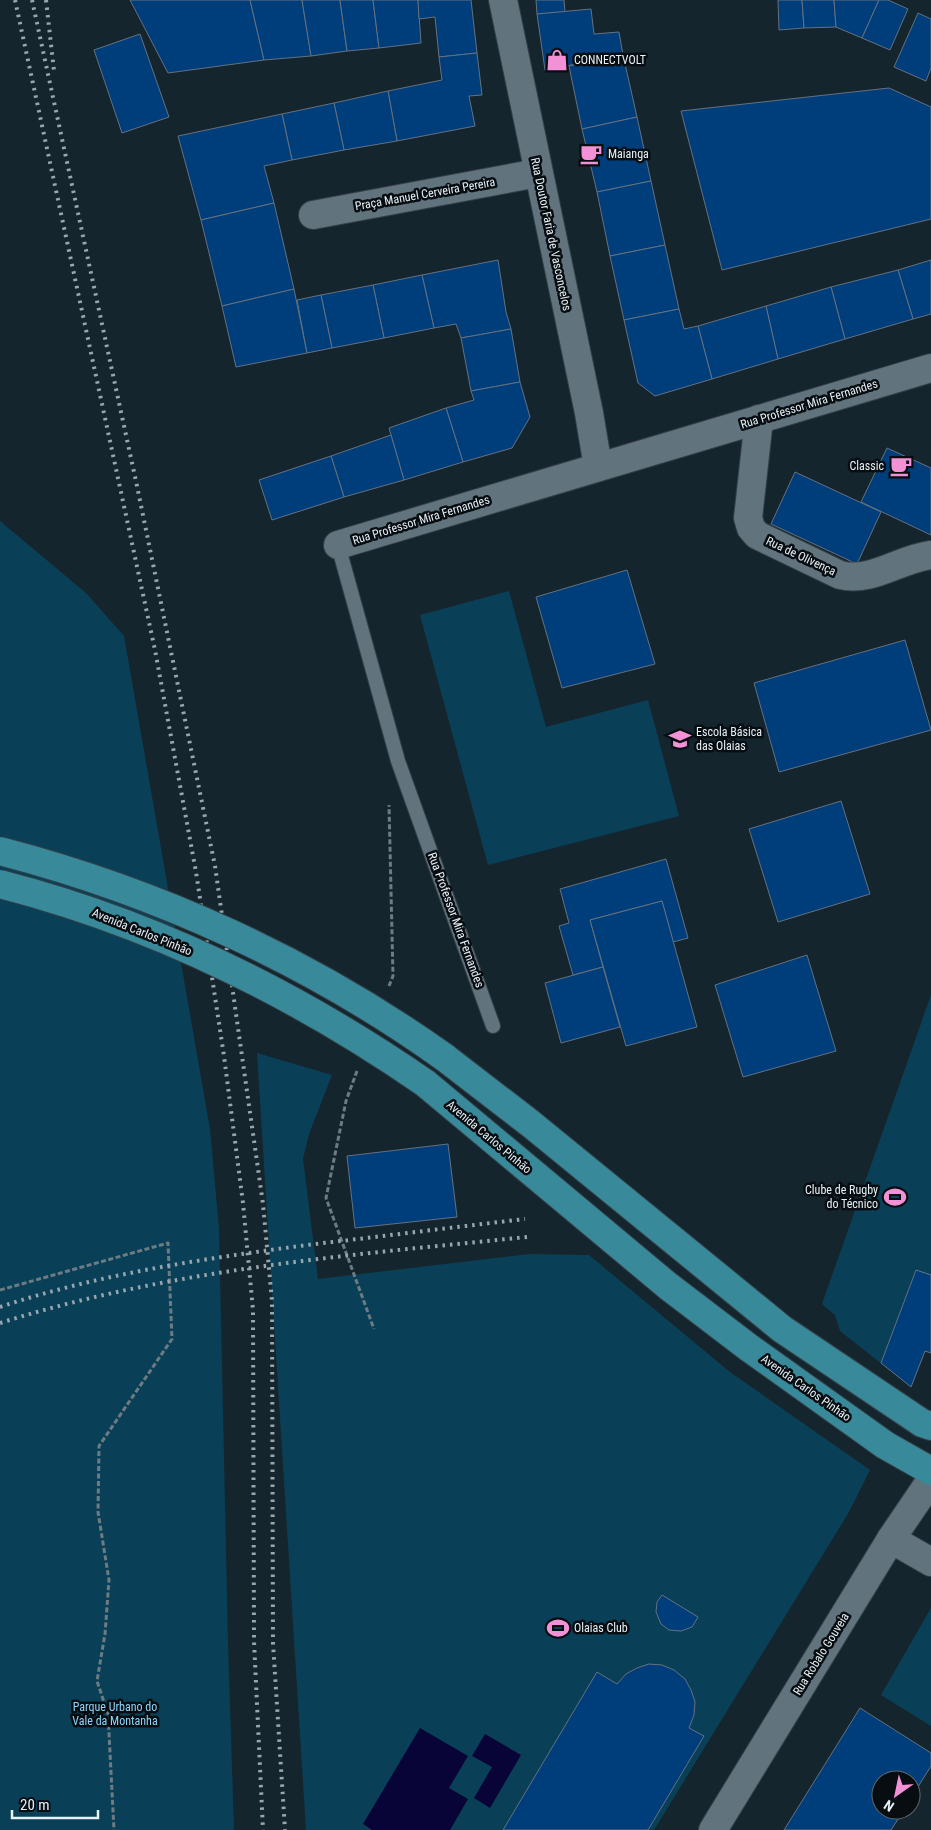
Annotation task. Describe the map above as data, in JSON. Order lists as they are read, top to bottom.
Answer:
{
  "streets": {
    "main road": ["Avenida Carlos Pinhão"],
    "street": [
      "Praça Manuel Cerveira Pereira",
      "Rua Doutor Faria de Vasconcelos",
      "Rua Professor Mira Fernandes",
      "Rua de Olivença",
      "Rua Robalo Gouveia"
    ]
  },
  "crossings": [
    ["Praça Manuel Cerveira Pereira", "Rua Doutor Faria de Vasconcelos"],
    ["Rua Doutor Faria de Vasconcelos", "Rua Professor Mira Fernandes"],
    ["Rua Professor Mira Fernandes", "Rua de Olivença"]
  ],
  "parks": ["Parque Urbano do Vale da Montanha"],
  "places": {
    "shop": ["CONNECTVOLT"],
    "cafe": ["Maianga", "Classic"],
    "school or university": ["Escola Básica das Olaias"],
    "sports": ["Clube de Rugby do Técnico", "Olaias Club"]
  },
  "scale_bar": "20 m",
  "north": "bottom left"
}
